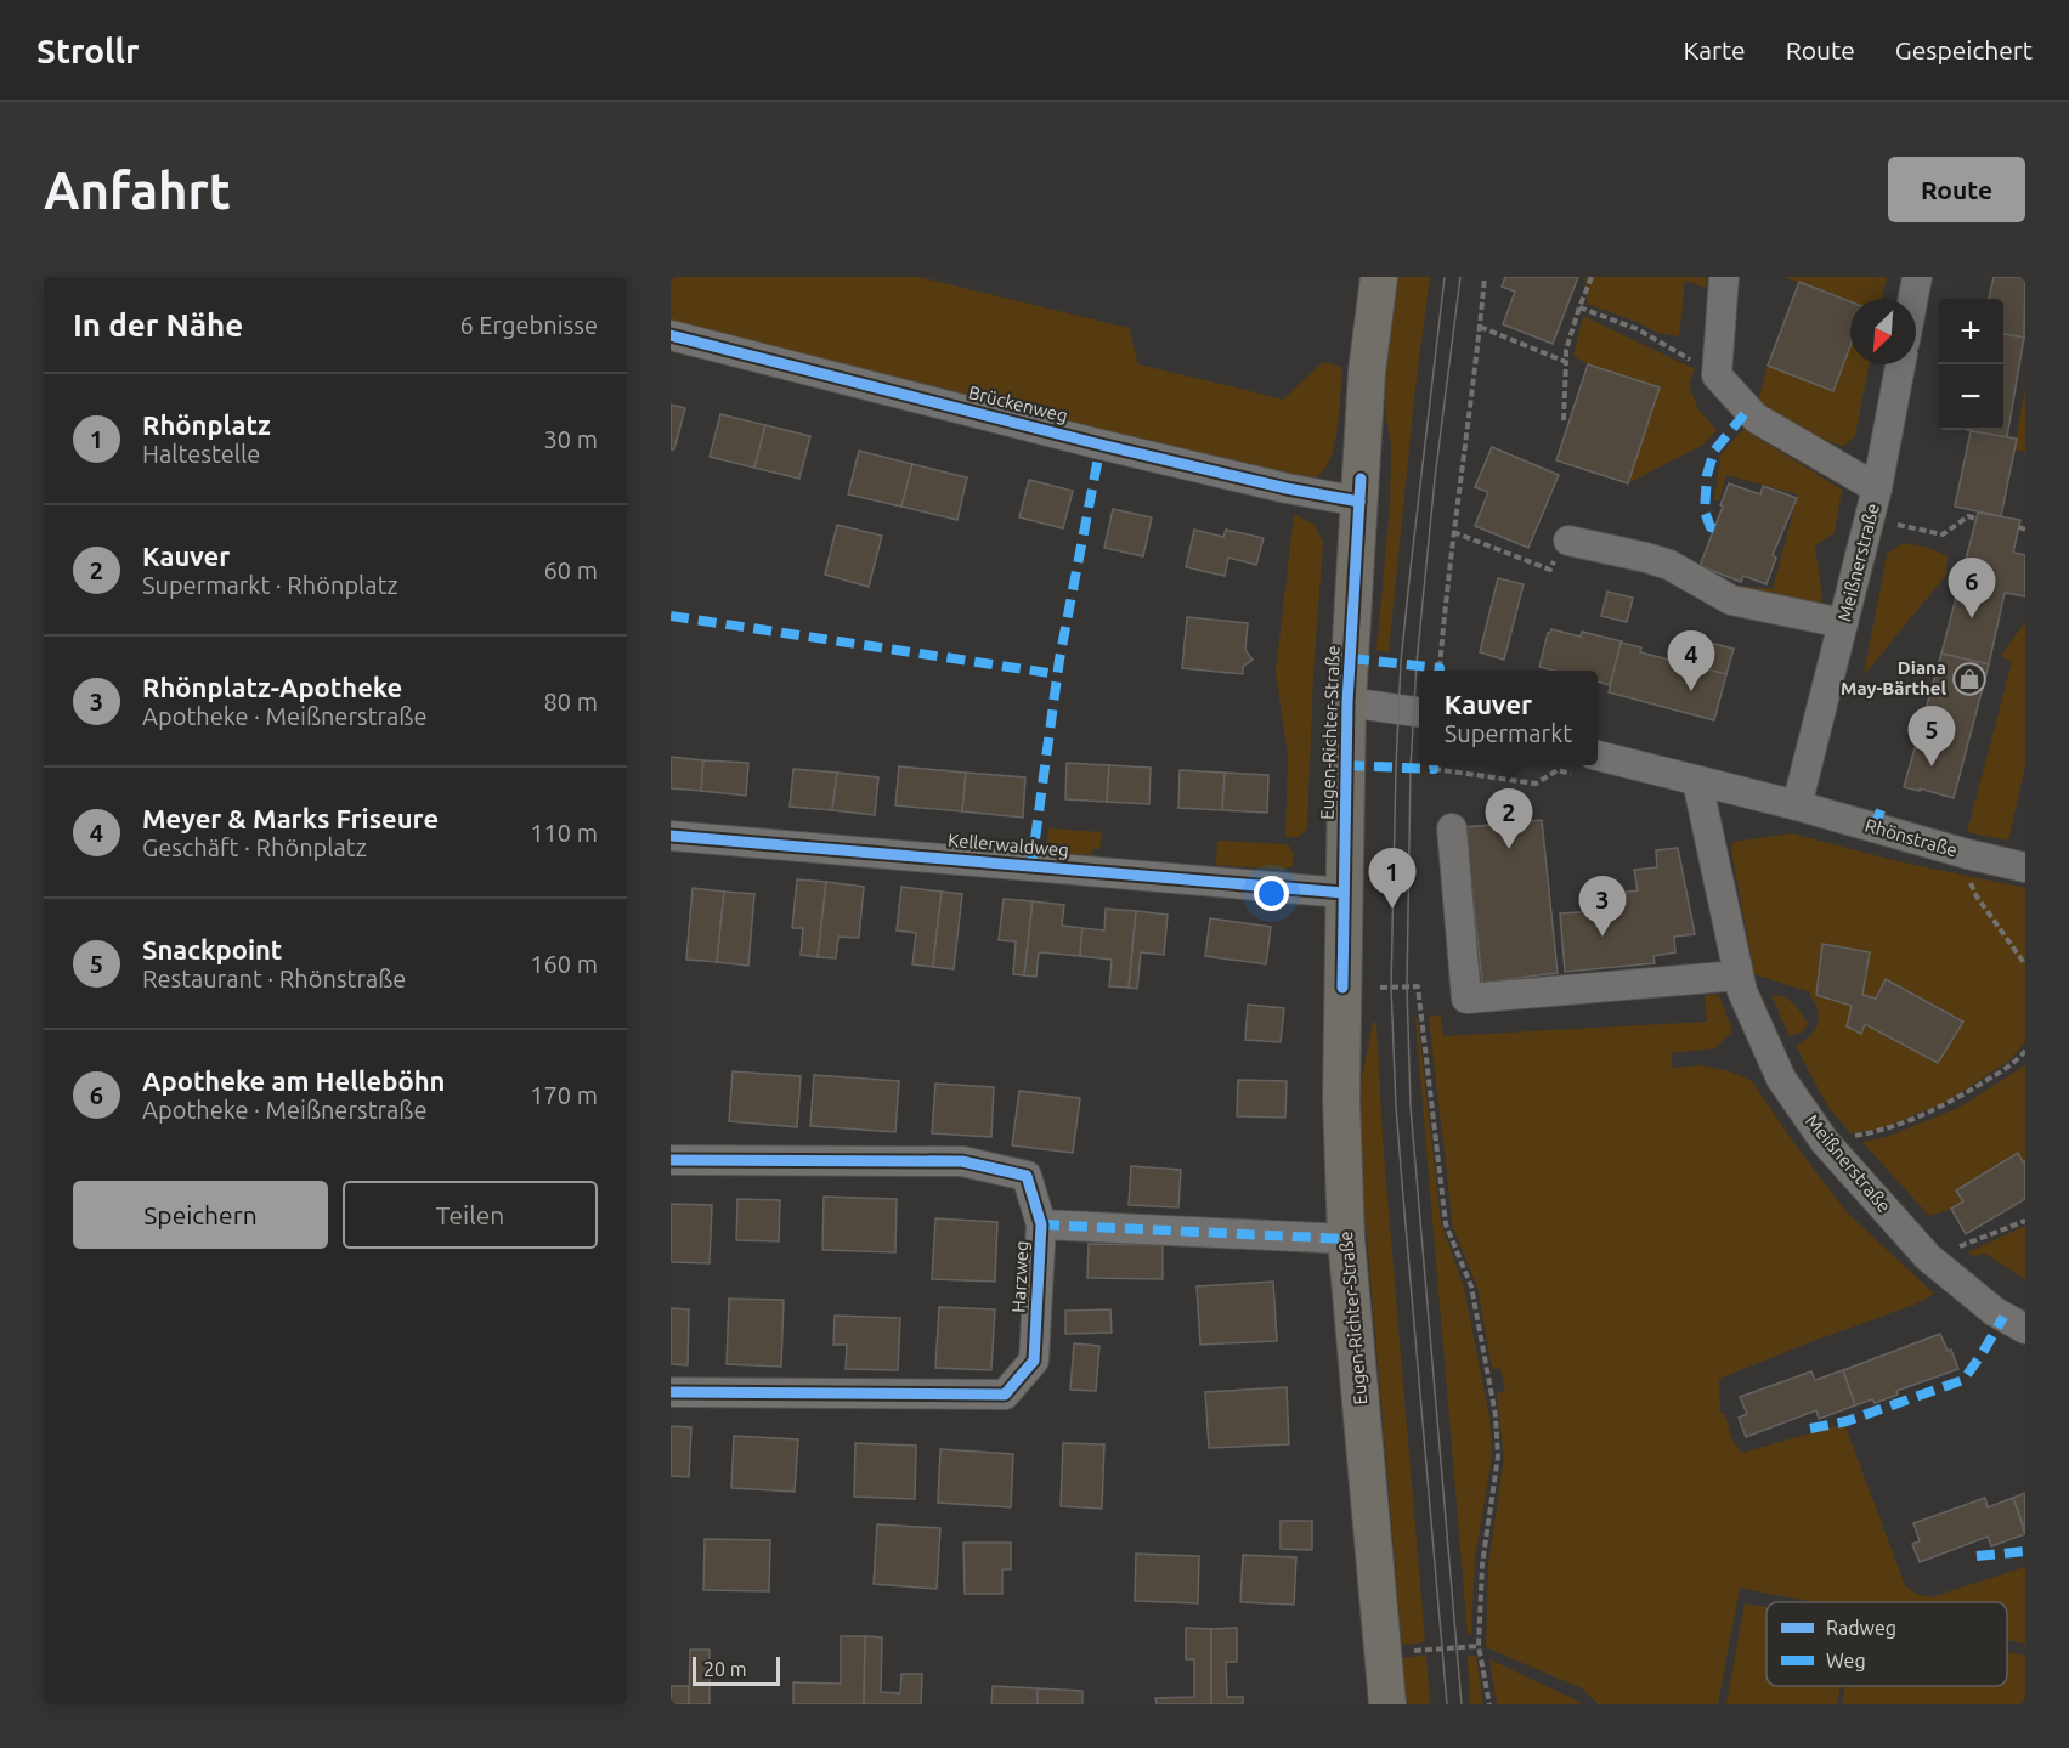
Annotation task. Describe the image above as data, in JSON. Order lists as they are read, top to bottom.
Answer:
{
  "streets": {
    "main road": ["Eugen-Richter-Straße"],
    "street": [
      "Brückenweg",
      "Meißnerstraße",
      "Rhönstraße",
      "Kellerwaldweg",
      "Harzweg"
    ]
  },
  "crossings": [
    ["Brückenweg", "Eugen-Richter-Straße"],
    ["Meißnerstraße", "Rhönstraße"],
    ["Eugen-Richter-Straße", "Kellerwaldweg"],
    ["Eugen-Richter-Straße", "Harzweg"]
  ],
  "places": {
    "shop": ["Diana May-Bärthel"]
  },
  "legend": ["Radweg", "Weg"],
  "scale_bar": "20 m",
  "north": "bottom left",
  "page": {
    "header": "Strollr",
    "nav": ["Karte", "Route", "Gespeichert"],
    "buttons": [
      "Route",
      ["Speichern", "Teilen"]
    ],
    "title": "Anfahrt",
    "heading": ["In der Nähe", "6 Ergebnisse"],
    "map_buttons": ["+", "−"],
    "list": [
      {
        "mark": "1",
        "name": "Rhönplatz",
        "note": "Haltestelle",
        "value": "30 m"
      },
      {
        "mark": "2",
        "name": "Kauver",
        "note": "Supermarkt · Rhönplatz",
        "value": "60 m"
      },
      {
        "mark": "3",
        "name": "Rhönplatz-Apotheke",
        "note": "Apotheke · Meißnerstraße",
        "value": "80 m"
      },
      {
        "mark": "4",
        "name": "Meyer & Marks Friseure",
        "note": "Geschäft · Rhönplatz",
        "value": "110 m"
      },
      {
        "mark": "5",
        "name": "Snackpoint",
        "note": "Restaurant · Rhönstraße",
        "value": "160 m"
      },
      {
        "mark": "6",
        "name": "Apotheke am Helleböhn",
        "note": "Apotheke · Meißnerstraße",
        "value": "170 m"
      }
    ],
    "pins": [
      "6",
      "4",
      "5",
      "2",
      "1",
      "3"
    ],
    "popup": ["Kauver", "Supermarkt"],
    "scale": "20 m"
  }
}
